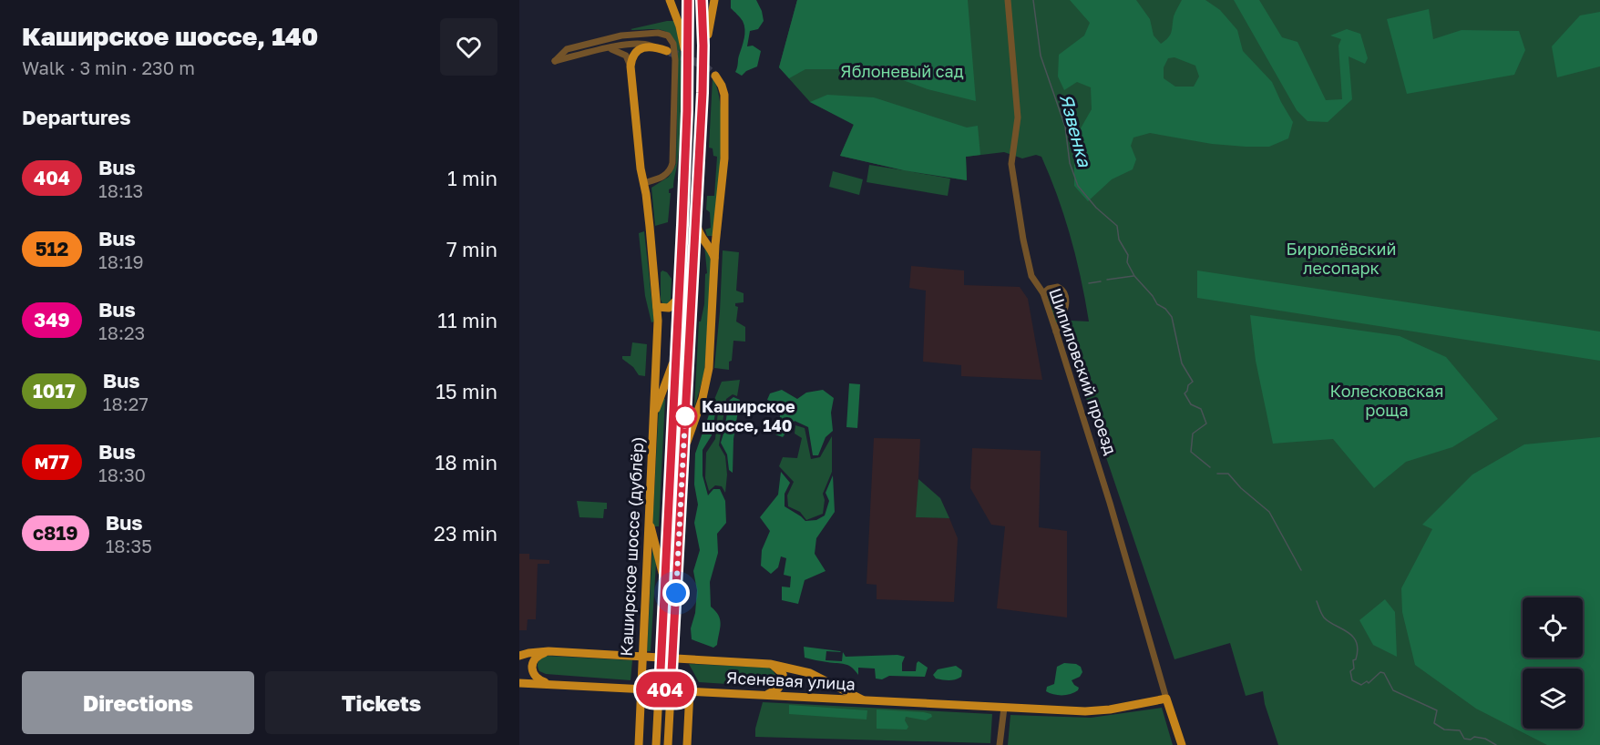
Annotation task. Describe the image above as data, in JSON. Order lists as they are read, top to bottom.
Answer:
{
  "streets": {
    "main road": ["Шипиловский проезд", "Каширское шоссе (дублёр)", "Ясеневая улица"]
  },
  "crossings": [
    ["Шипиловский проезд", "Ясеневая улица"],
    ["Каширское шоссе (дублёр)", "Ясеневая улица"]
  ],
  "water": ["Язвенка"],
  "parks": ["Яблоневый сад", "Бирюлёвский лесопарк", "Колесковская роща"],
  "places": ["Каширское шоссе, 140"],
  "lines": ["bus line 404"],
  "page": {
    "heading": [
      ["Каширское шоссе, 140", "Walk · 3 min · 230 m"],
      "Departures"
    ],
    "on_map": "404",
    "list": [
      {
        "mark": "404",
        "name": "Bus",
        "note": "18:13",
        "value": "1 min"
      },
      {
        "mark": "512",
        "name": "Bus",
        "note": "18:19",
        "value": "7 min"
      },
      {
        "mark": "349",
        "name": "Bus",
        "note": "18:23",
        "value": "11 min"
      },
      {
        "mark": "1017",
        "name": "Bus",
        "note": "18:27",
        "value": "15 min"
      },
      {
        "mark": "м77",
        "name": "Bus",
        "note": "18:30",
        "value": "18 min"
      },
      {
        "mark": "с819",
        "name": "Bus",
        "note": "18:35",
        "value": "23 min"
      }
    ],
    "buttons": ["Directions", "Tickets"]
  }
}
